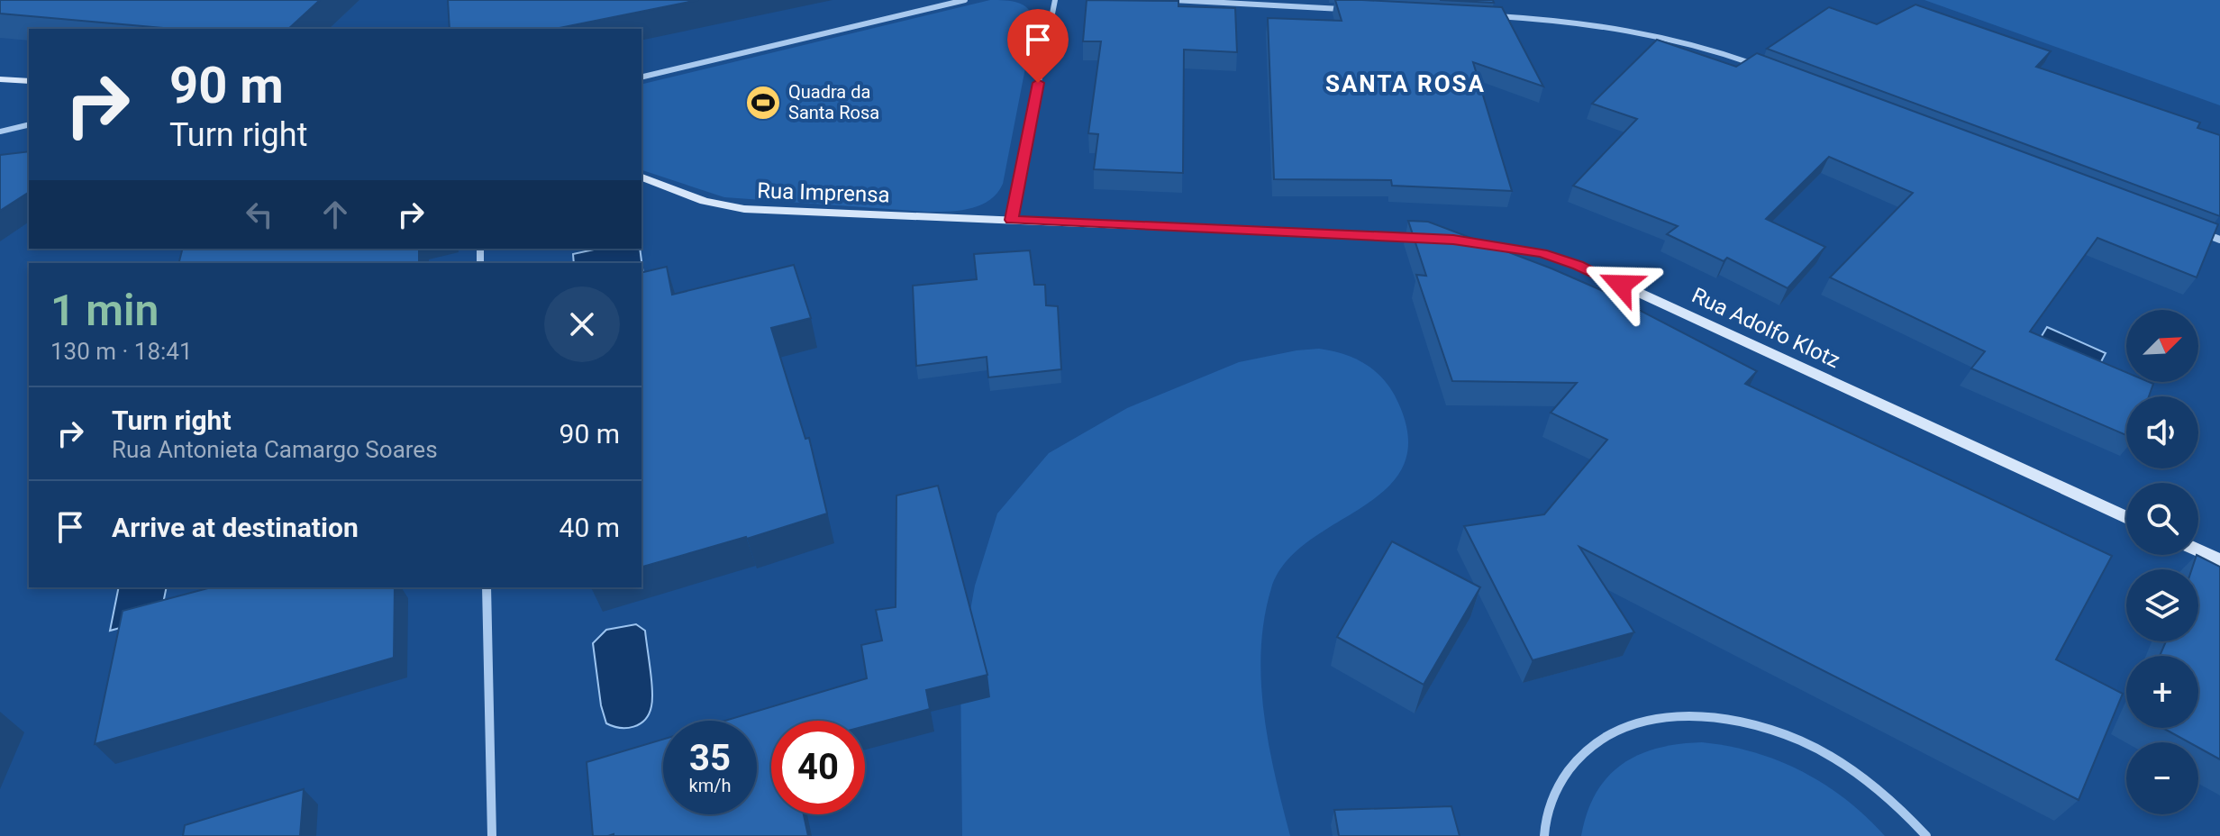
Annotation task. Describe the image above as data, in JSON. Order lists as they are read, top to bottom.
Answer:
{
  "streets": {
    "street": ["Rua Imprensa", "Rua Adolfo Klotz"]
  },
  "crossings": [
    ["Rua Imprensa", "Rua Adolfo Klotz"]
  ],
  "districts": ["SANTA ROSA"],
  "places": {
    "sports": ["Quadra da Santa Rosa"]
  },
  "north": "top right",
  "page": {
    "turn": ["90 m", "Turn right"],
    "heading": ["1 min", "130 m · 18:41"],
    "map_buttons": ["+", "−"],
    "list": [
      {
        "name": "Turn right",
        "note": "Rua Antonieta Camargo Soares",
        "value": "90 m"
      },
      {
        "name": "Arrive at destination",
        "value": "40 m"
      }
    ],
    "speed": "35 km/h",
    "limit": "40"
  }
}
